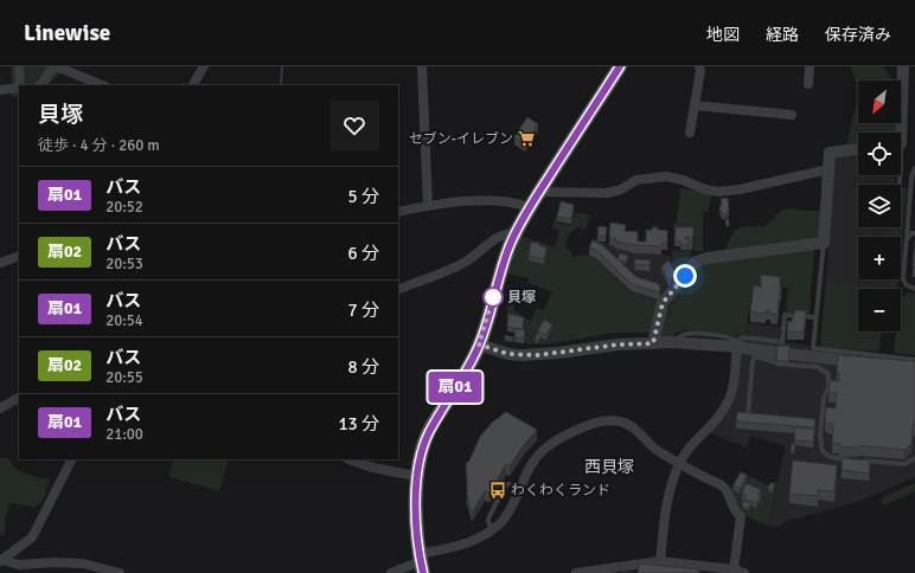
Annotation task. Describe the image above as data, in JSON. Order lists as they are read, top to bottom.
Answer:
{
  "districts": ["西貝塚"],
  "places": {
    "supermarket": ["セブン-イレブン"],
    "other": ["貝塚"],
    "bus stop": ["わくわくランド"]
  },
  "lines": ["bus line 扇01"],
  "north": "bottom left",
  "page": {
    "header": "Linewise",
    "nav": ["地図", "経路", "保存済み"],
    "on_map": "扇01",
    "map_buttons": ["+", "−"],
    "heading": ["貝塚", "徒歩 · 4 分 · 260 m"],
    "list": [
      {
        "mark": "扇01",
        "name": "バス",
        "note": "20:52",
        "value": "5 分"
      },
      {
        "mark": "扇02",
        "name": "バス",
        "note": "20:53",
        "value": "6 分"
      },
      {
        "mark": "扇01",
        "name": "バス",
        "note": "20:54",
        "value": "7 分"
      },
      {
        "mark": "扇02",
        "name": "バス",
        "note": "20:55",
        "value": "8 分"
      },
      {
        "mark": "扇01",
        "name": "バス",
        "note": "21:00",
        "value": "13 分"
      }
    ]
  }
}
